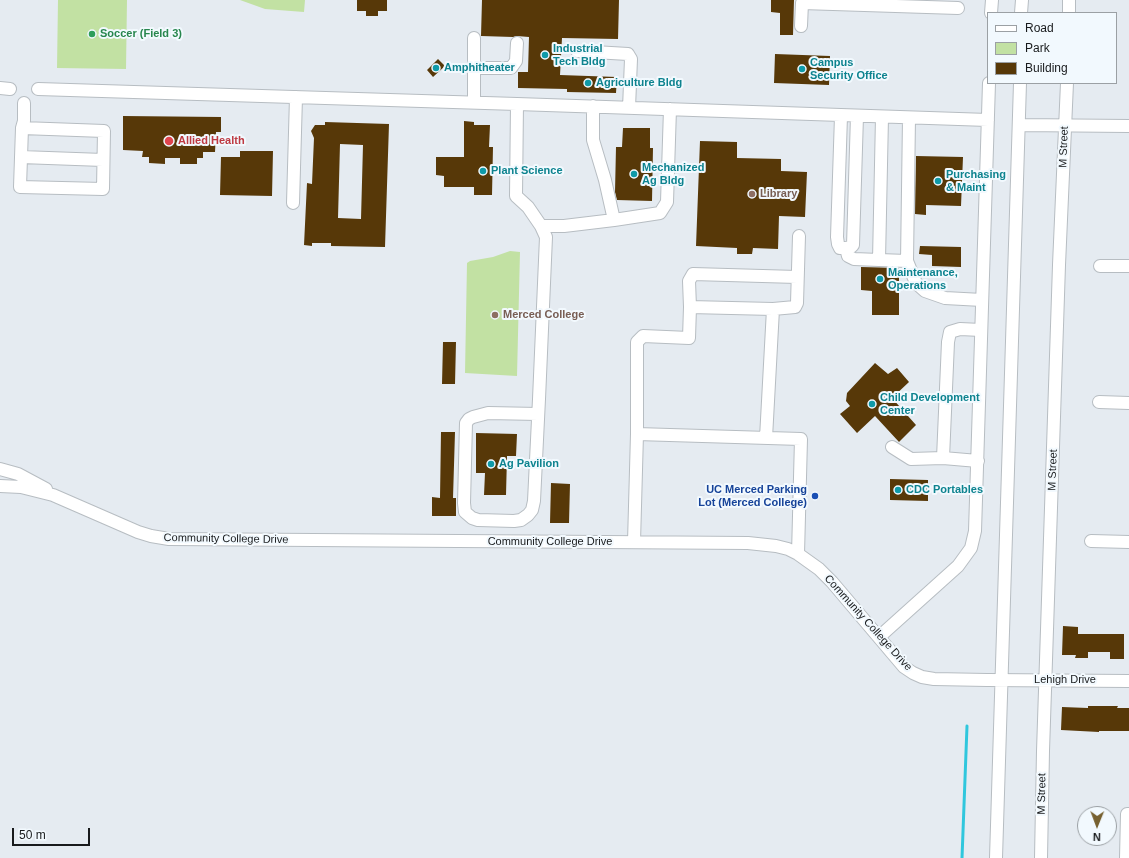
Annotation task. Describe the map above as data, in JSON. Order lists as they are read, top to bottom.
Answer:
{
  "streets": {
    "street": ["M Street", "Community College Drive", "Lehigh Drive"]
  },
  "crossings": [
    ["M Street", "Lehigh Drive"],
    ["Community College Drive", "Lehigh Drive"]
  ],
  "places": [
    "Soccer (Field 3)",
    "Industrial Tech Bldg",
    "Amphitheater",
    "Campus Security Office",
    "Agriculture Bldg",
    "Allied Health",
    "Plant Science",
    "Mechanized Ag Bldg",
    "Purchasing & Maint",
    "Library",
    "Maintenance, Operations",
    "Merced College",
    "Child Development Center",
    "Ag Pavilion",
    "CDC Portables",
    "UC Merced Parking Lot (Merced College)"
  ],
  "legend": ["Road", "Park", "Building"],
  "scale_bar": "50 m",
  "north": "bottom"
}
